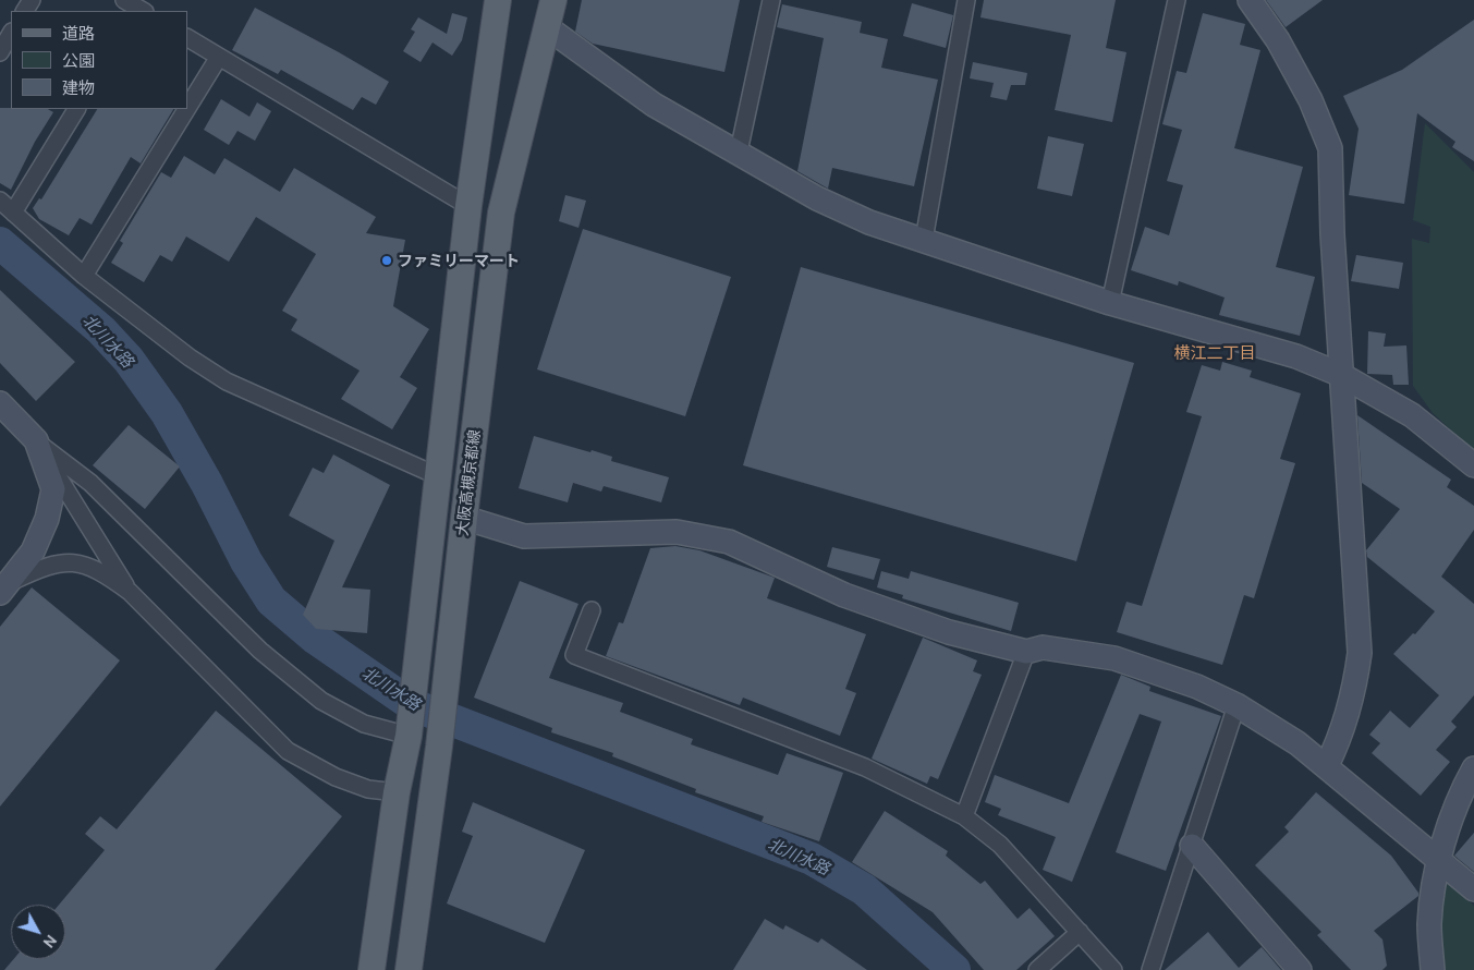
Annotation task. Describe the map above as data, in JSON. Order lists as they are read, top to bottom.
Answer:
{
  "streets": {
    "main road": ["大阪高槻京都線"]
  },
  "districts": ["横江二丁目"],
  "water": ["北川水路"],
  "places": ["ファミリーマート"],
  "legend": ["道路", "公園", "建物"],
  "north": "bottom right"
}
